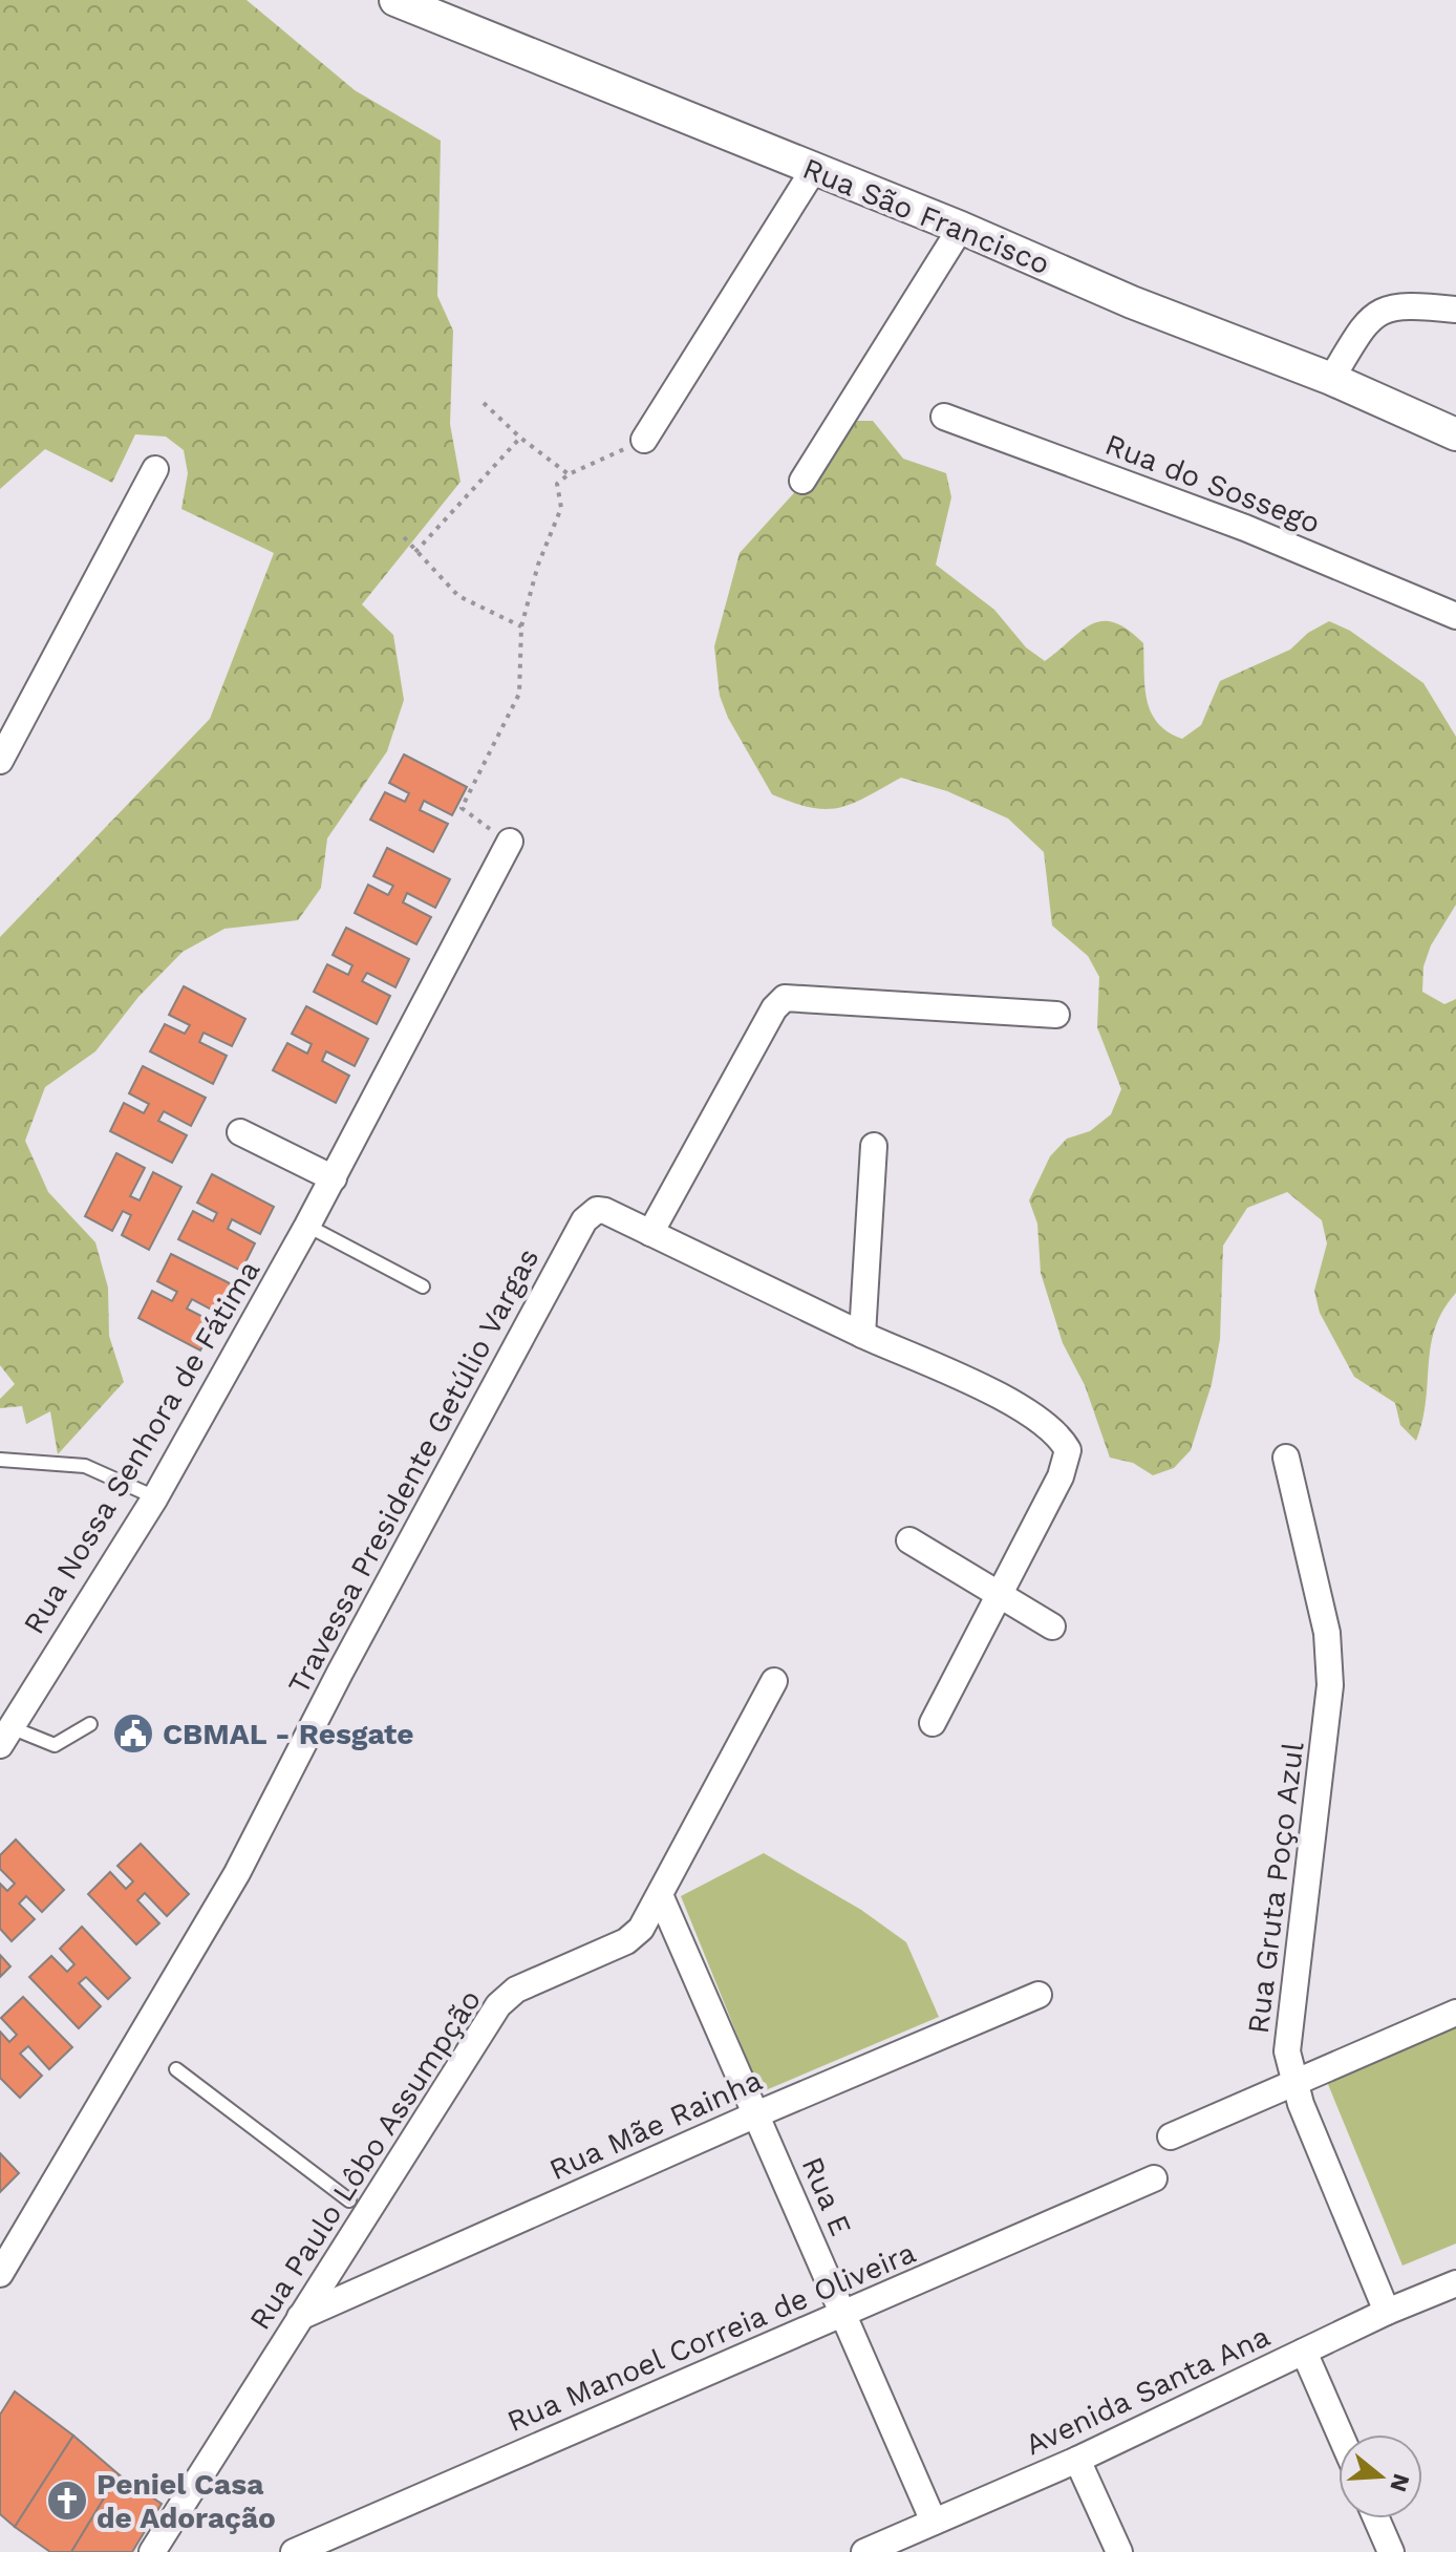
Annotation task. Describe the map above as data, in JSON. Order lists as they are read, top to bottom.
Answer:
{
  "streets": {
    "street": [
      "Rua São Francisco",
      "Rua do Sossego",
      "Rua Nossa Senhora de Fátima",
      "Travessa Presidente Getúlio Vargas",
      "Rua Gruta Poço Azul",
      "Rua Mãe Rainha",
      "Rua Paulo Lôbo Assumpção",
      "Rua E",
      "Rua Manoel Correia de Oliveira",
      "Avenida Santa Ana"
    ]
  },
  "crossings": [
    ["Rua Gruta Poço Azul", "Avenida Santa Ana"],
    ["Rua Mãe Rainha", "Rua Paulo Lôbo Assumpção"],
    ["Rua Mãe Rainha", "Rua E"],
    ["Rua Paulo Lôbo Assumpção", "Rua E"],
    ["Rua E", "Rua Manoel Correia de Oliveira"],
    ["Rua E", "Avenida Santa Ana"]
  ],
  "places": {
    "public building": ["CBMAL - Resgate"],
    "church": ["Peniel Casa de Adoração"]
  },
  "north": "right"
}
